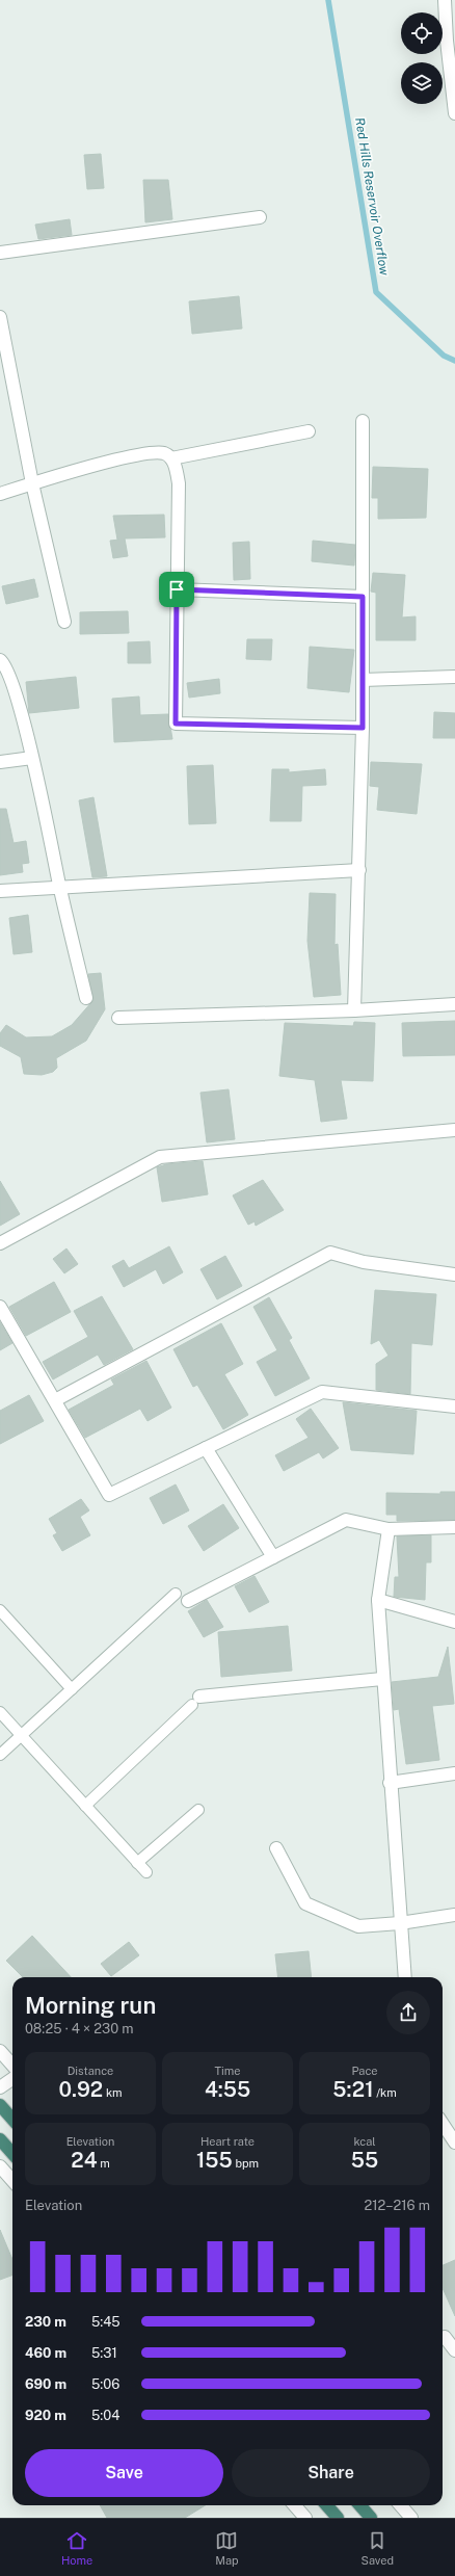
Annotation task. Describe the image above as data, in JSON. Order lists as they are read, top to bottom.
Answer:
{
  "water": ["Red Hills Reservoir Overflow"],
  "page": {
    "heading": ["Morning run", "08:25 · 4 × 230 m"],
    "stats": [
      ["Distance", "0.92 km"],
      ["Time", "4:55"],
      ["Pace", "5:21 /km"],
      ["Elevation", "24 m"],
      ["Heart rate", "155 bpm"],
      ["kcal", "55"]
    ],
    "chart": ["Elevation", "212–216 m"],
    "list": [
      {
        "name": "230 m",
        "note": "5:45"
      },
      {
        "name": "460 m",
        "note": "5:31"
      },
      {
        "name": "690 m",
        "note": "5:06"
      },
      {
        "name": "920 m",
        "note": "5:04"
      }
    ],
    "buttons": ["Save", "Share"],
    "tabs": ["Home", "Map", "Saved"]
  }
}
